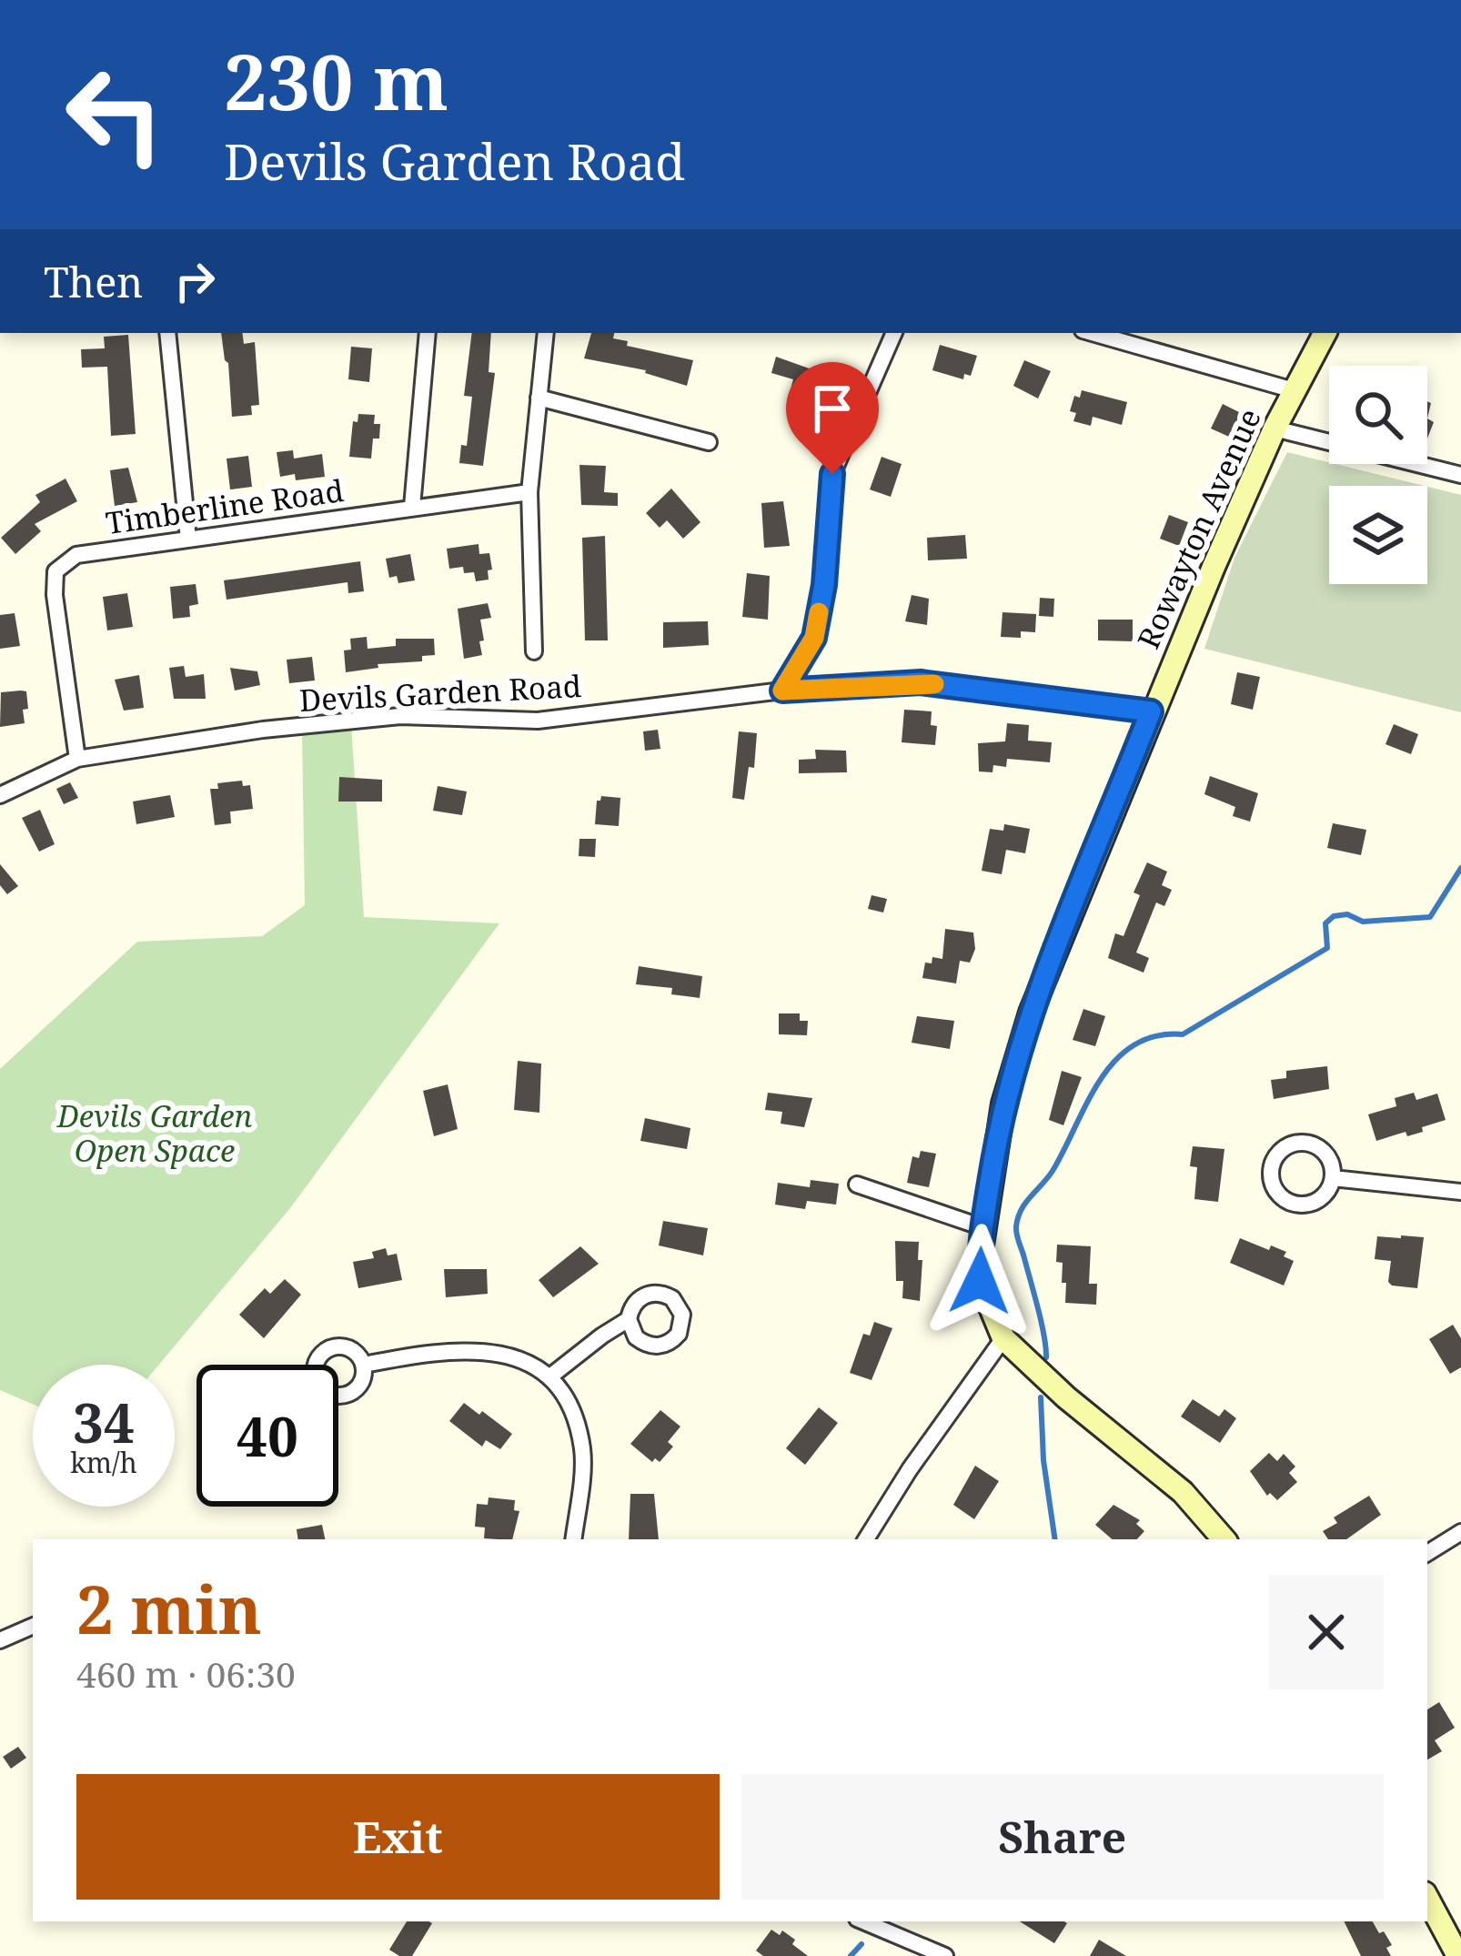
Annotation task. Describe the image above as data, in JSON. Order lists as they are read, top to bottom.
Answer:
{
  "streets": {
    "street": ["Timberline Road", "Rowayton Avenue", "Devils Garden Road"]
  },
  "crossings": [
    ["Timberline Road", "Devils Garden Road"],
    ["Rowayton Avenue", "Devils Garden Road"]
  ],
  "parks": ["Devils Garden Open Space"],
  "page": {
    "turn": ["230 m", "Devils Garden Road"],
    "then": "Then",
    "speed": "34 km/h",
    "limit": "40",
    "heading": ["2 min", "460 m · 06:30"],
    "buttons": ["Exit", "Share"]
  }
}
